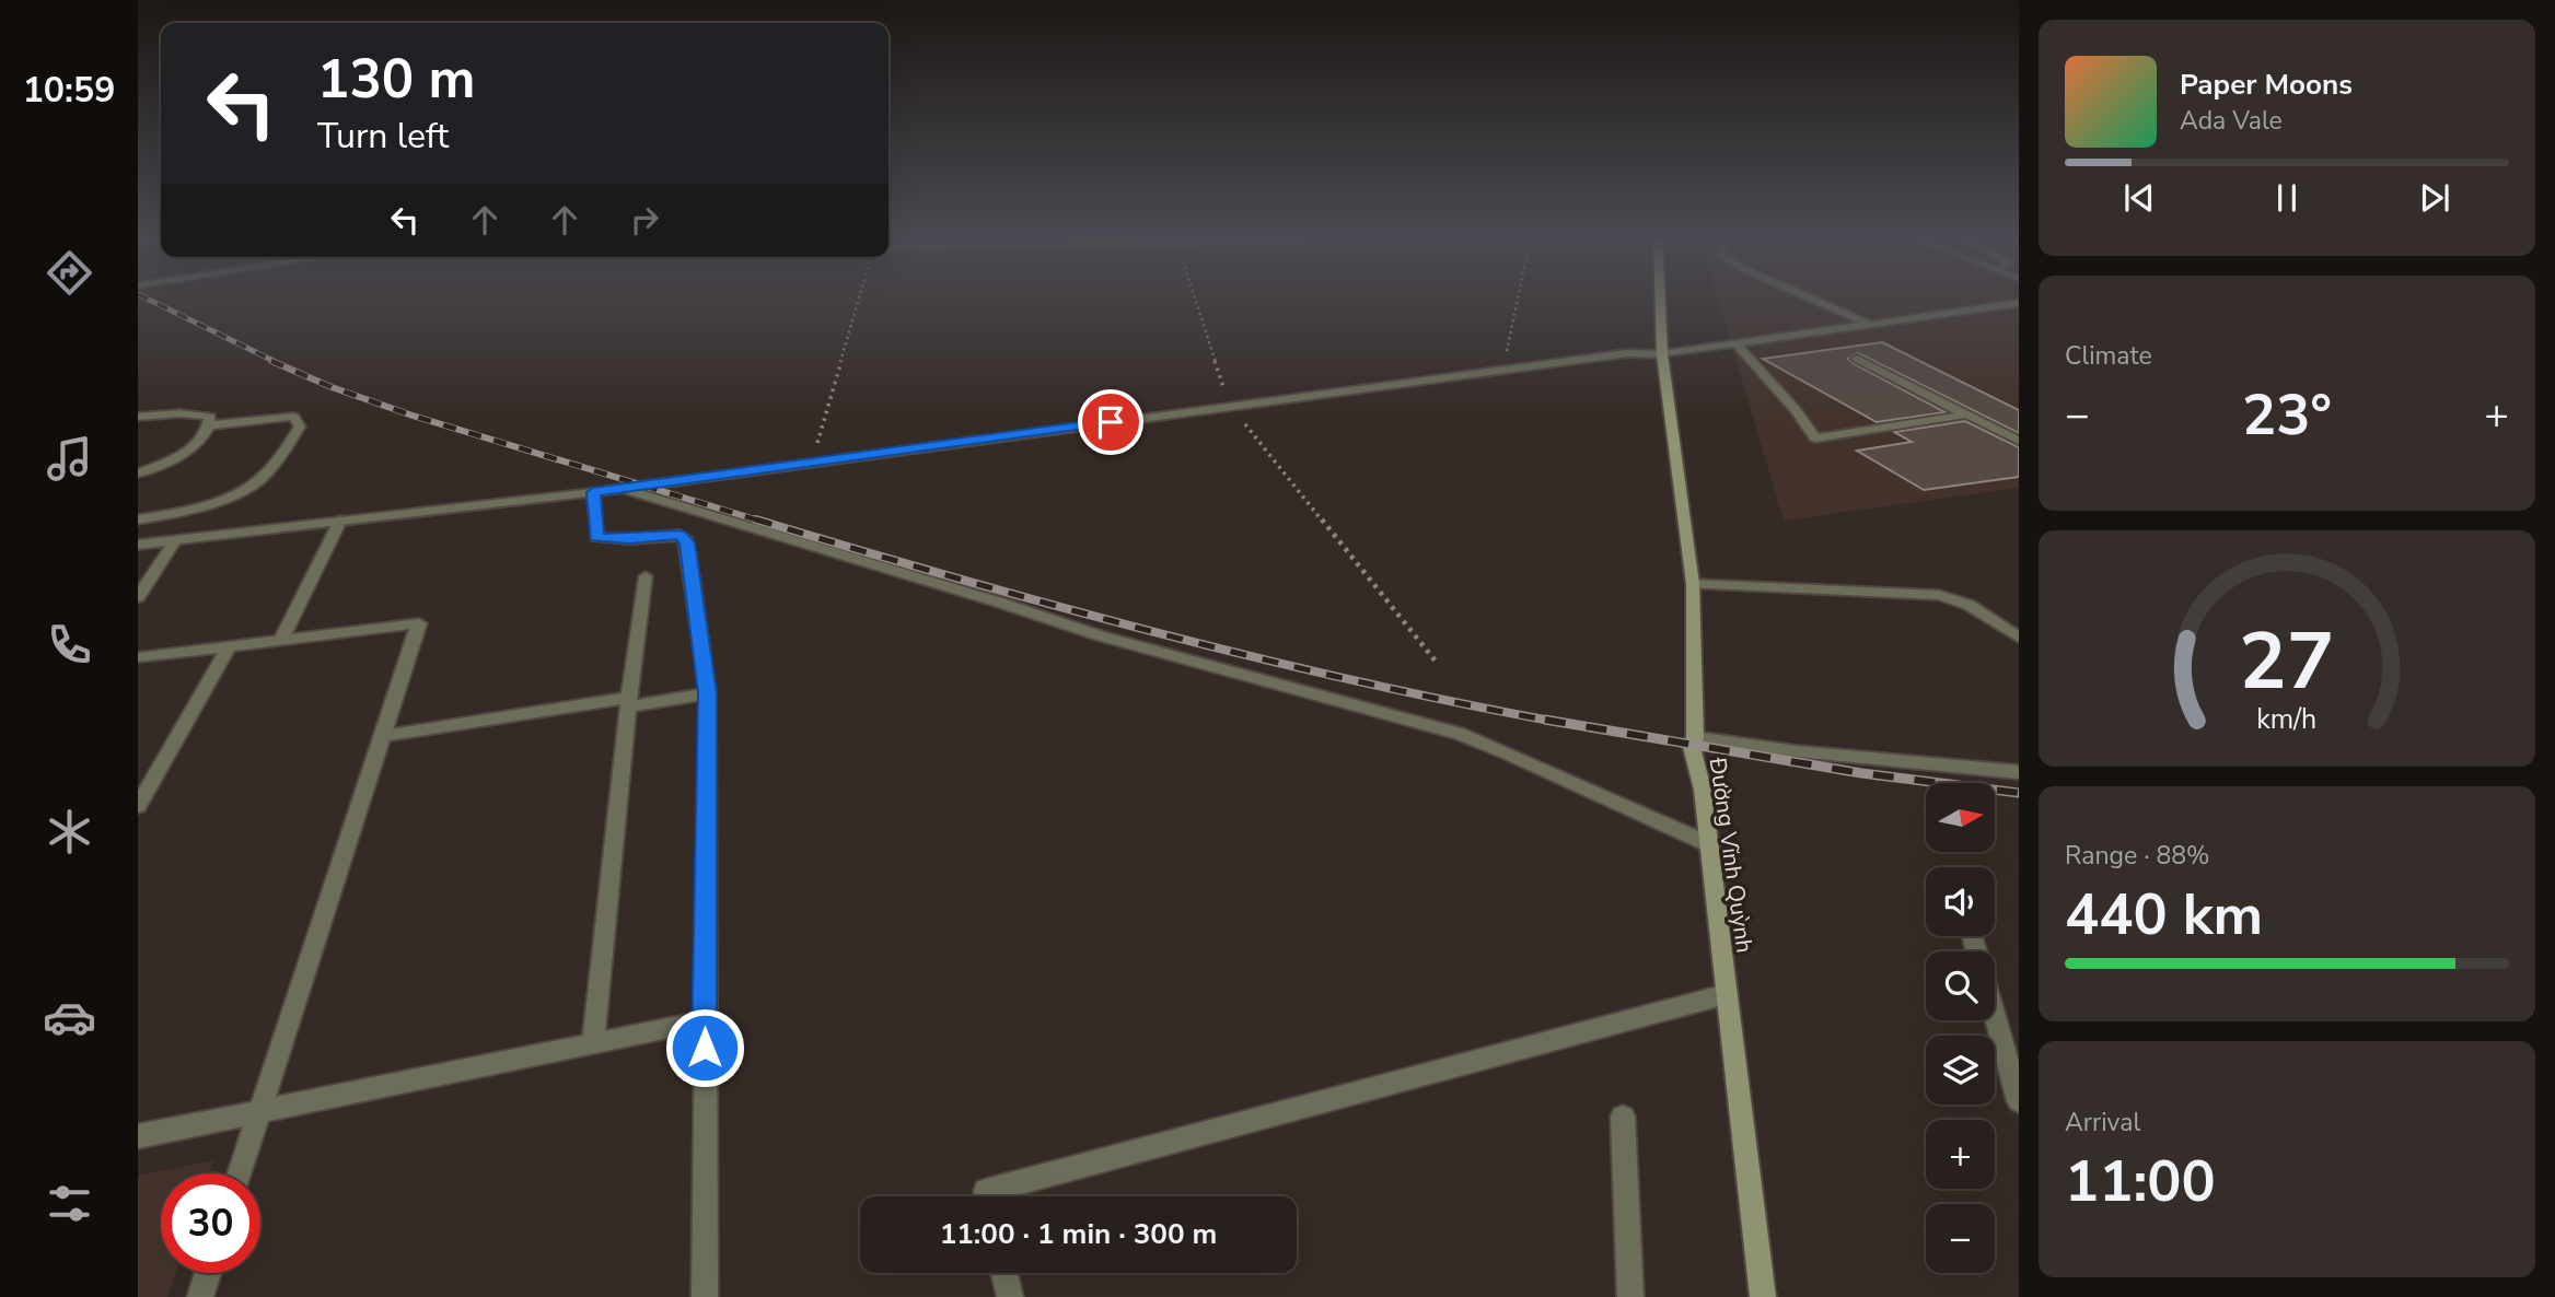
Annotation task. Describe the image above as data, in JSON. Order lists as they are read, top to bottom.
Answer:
{
  "streets": {
    "street": ["Đường Vĩnh Quỳnh"]
  },
  "north": "right",
  "page": {
    "tabs": "10:59",
    "turn": ["130 m", "Turn left"],
    "song": ["Paper Moons", "Ada Vale"],
    "tile": [
      "Climate",
      ["Range · 88%", "440 km"],
      ["Arrival", "11:00"]
    ],
    "heat": ["−", "23°", "+"],
    "map_buttons": ["+", "−"],
    "limit": "30",
    "trip": "11:00 · 1 min · 300 m",
    "gauge": ["27", "km/h"]
  }
}
